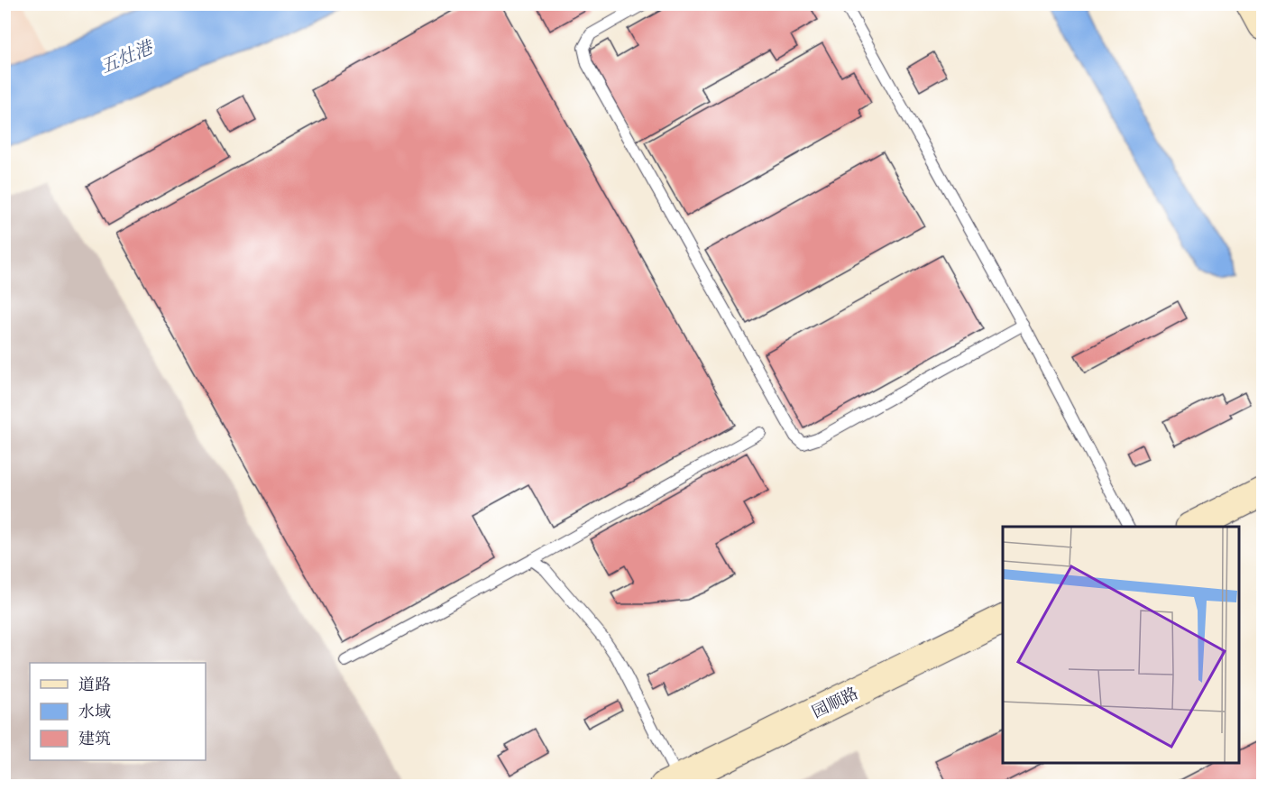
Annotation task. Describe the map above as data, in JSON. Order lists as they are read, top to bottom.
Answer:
{
  "streets": {
    "street": ["园顺路"]
  },
  "water": ["五灶港"],
  "legend": ["道路", "水域", "建筑"]
}
